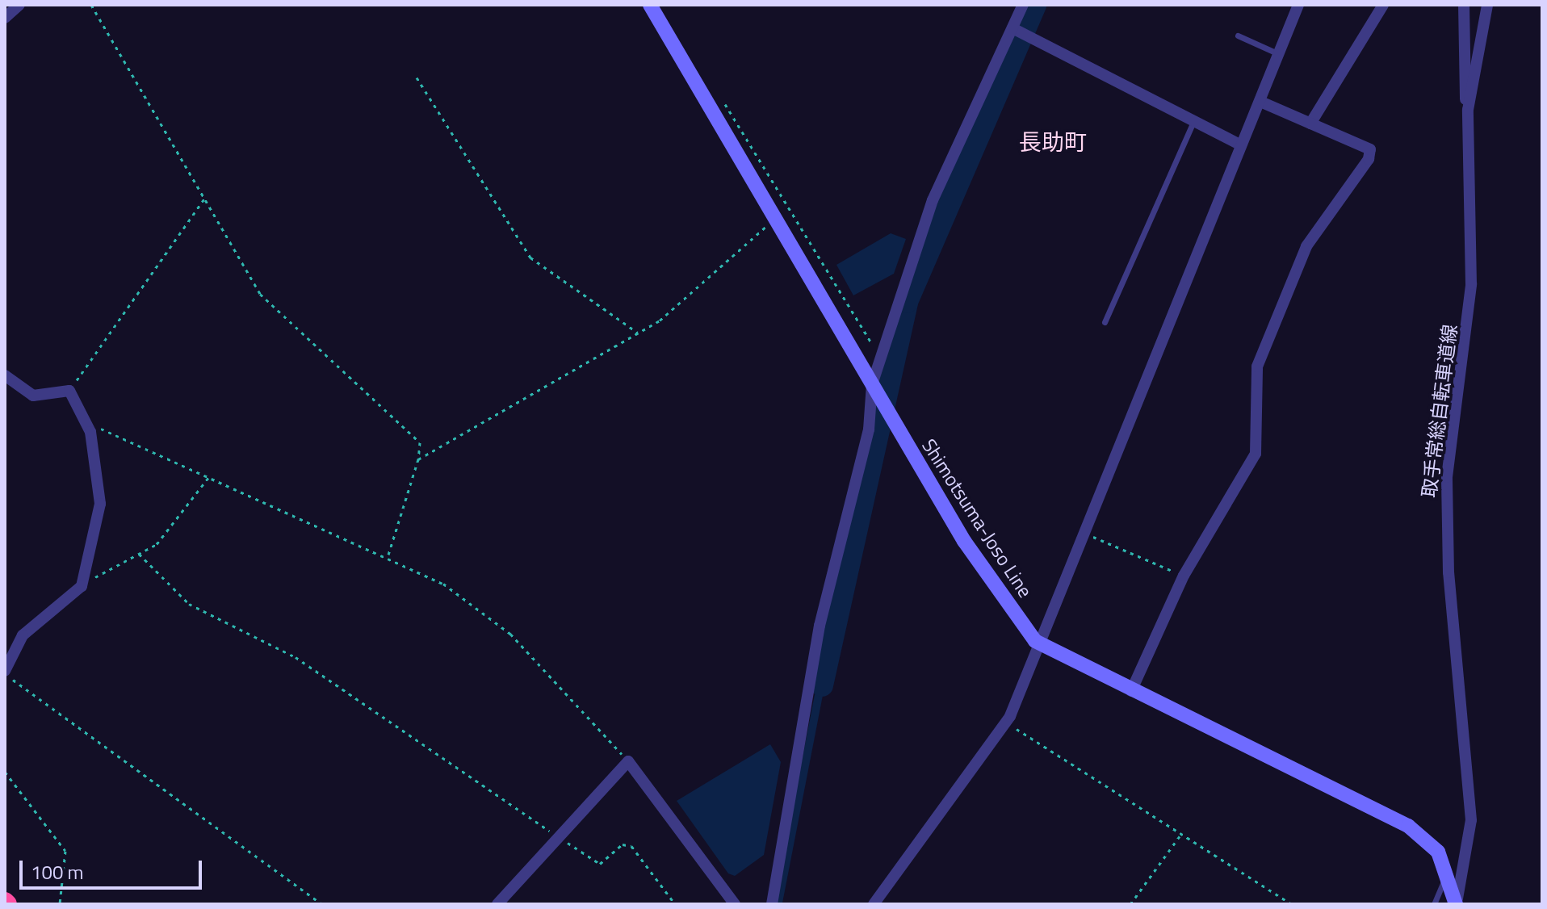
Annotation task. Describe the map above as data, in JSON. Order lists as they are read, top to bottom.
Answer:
{
  "streets": {
    "main road": ["Shimotsuma-Joso Line"],
    "street": ["取手常総自転車道線"]
  },
  "crossings": [
    ["取手常総自転車道線", "Shimotsuma-Joso Line"]
  ],
  "districts": ["長助町"],
  "scale_bar": "100 m"
}
